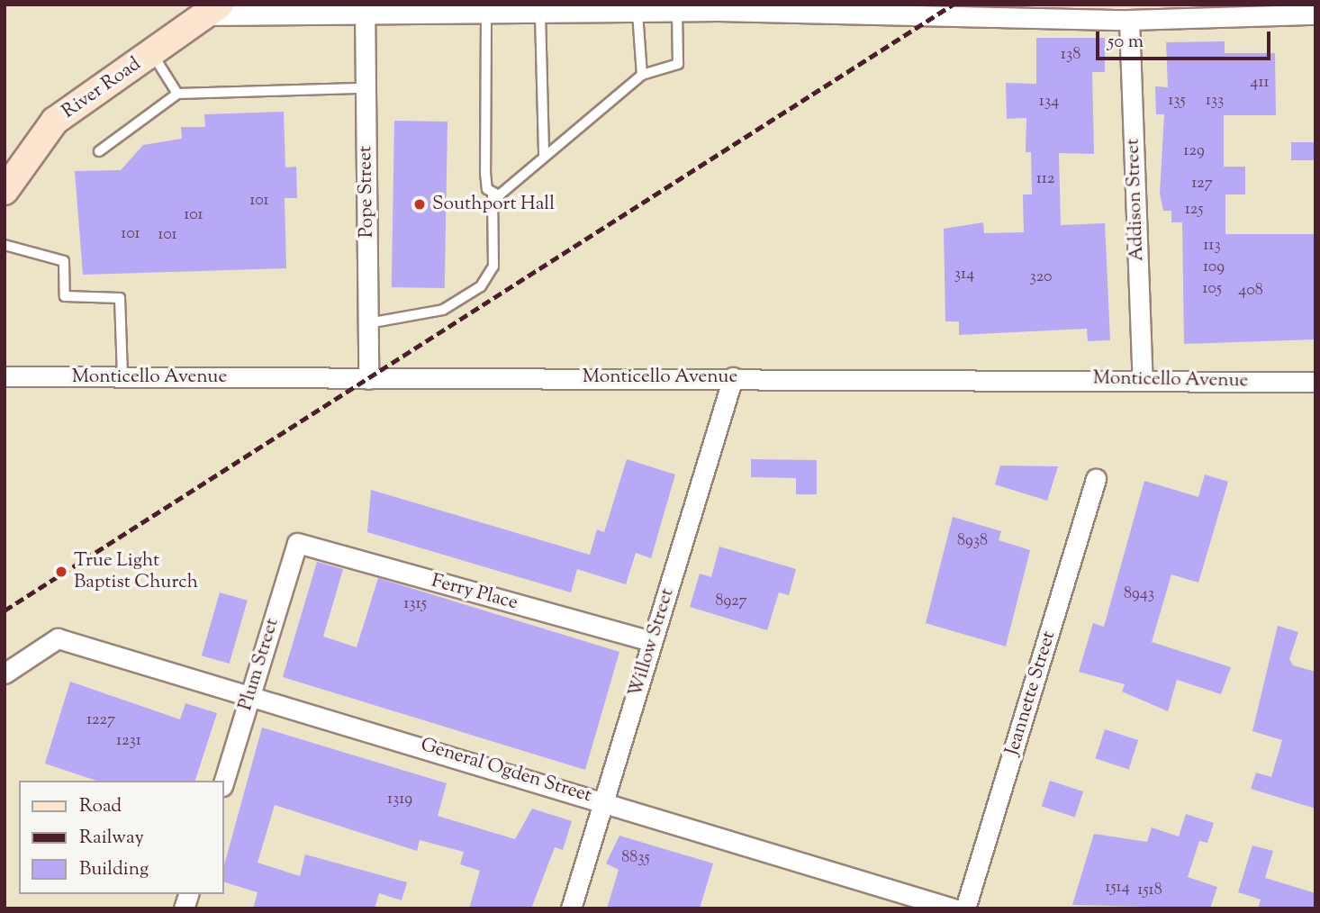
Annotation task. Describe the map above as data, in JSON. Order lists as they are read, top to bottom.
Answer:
{
  "streets": {
    "main road": ["River Road"],
    "street": [
      "Pope Street",
      "Addison Street",
      "Monticello Avenue",
      "Ferry Place",
      "Willow Street",
      "Plum Street",
      "Jeannette Street",
      "General Ogden Street"
    ]
  },
  "crossings": [
    ["Pope Street", "Monticello Avenue"],
    ["Addison Street", "Monticello Avenue"],
    ["Monticello Avenue", "Willow Street"],
    ["Ferry Place", "Willow Street"],
    ["Ferry Place", "Plum Street"],
    ["Willow Street", "General Ogden Street"],
    ["Plum Street", "General Ogden Street"]
  ],
  "places": ["Southport Hall", "True Light Baptist Church"],
  "house_numbers": [
    "138",
    "411",
    "135",
    "133",
    "134",
    "129",
    "112",
    "127",
    "101",
    "125",
    "101",
    "101",
    "101",
    "113",
    "109",
    "314",
    "320",
    "105",
    "408",
    "8938",
    "8943",
    "8927",
    "1315",
    "1227",
    "1231",
    "1319",
    "8835",
    "1514",
    "1518"
  ],
  "legend": ["Road", "Railway", "Building"],
  "scale_bar": "50 m"
}
